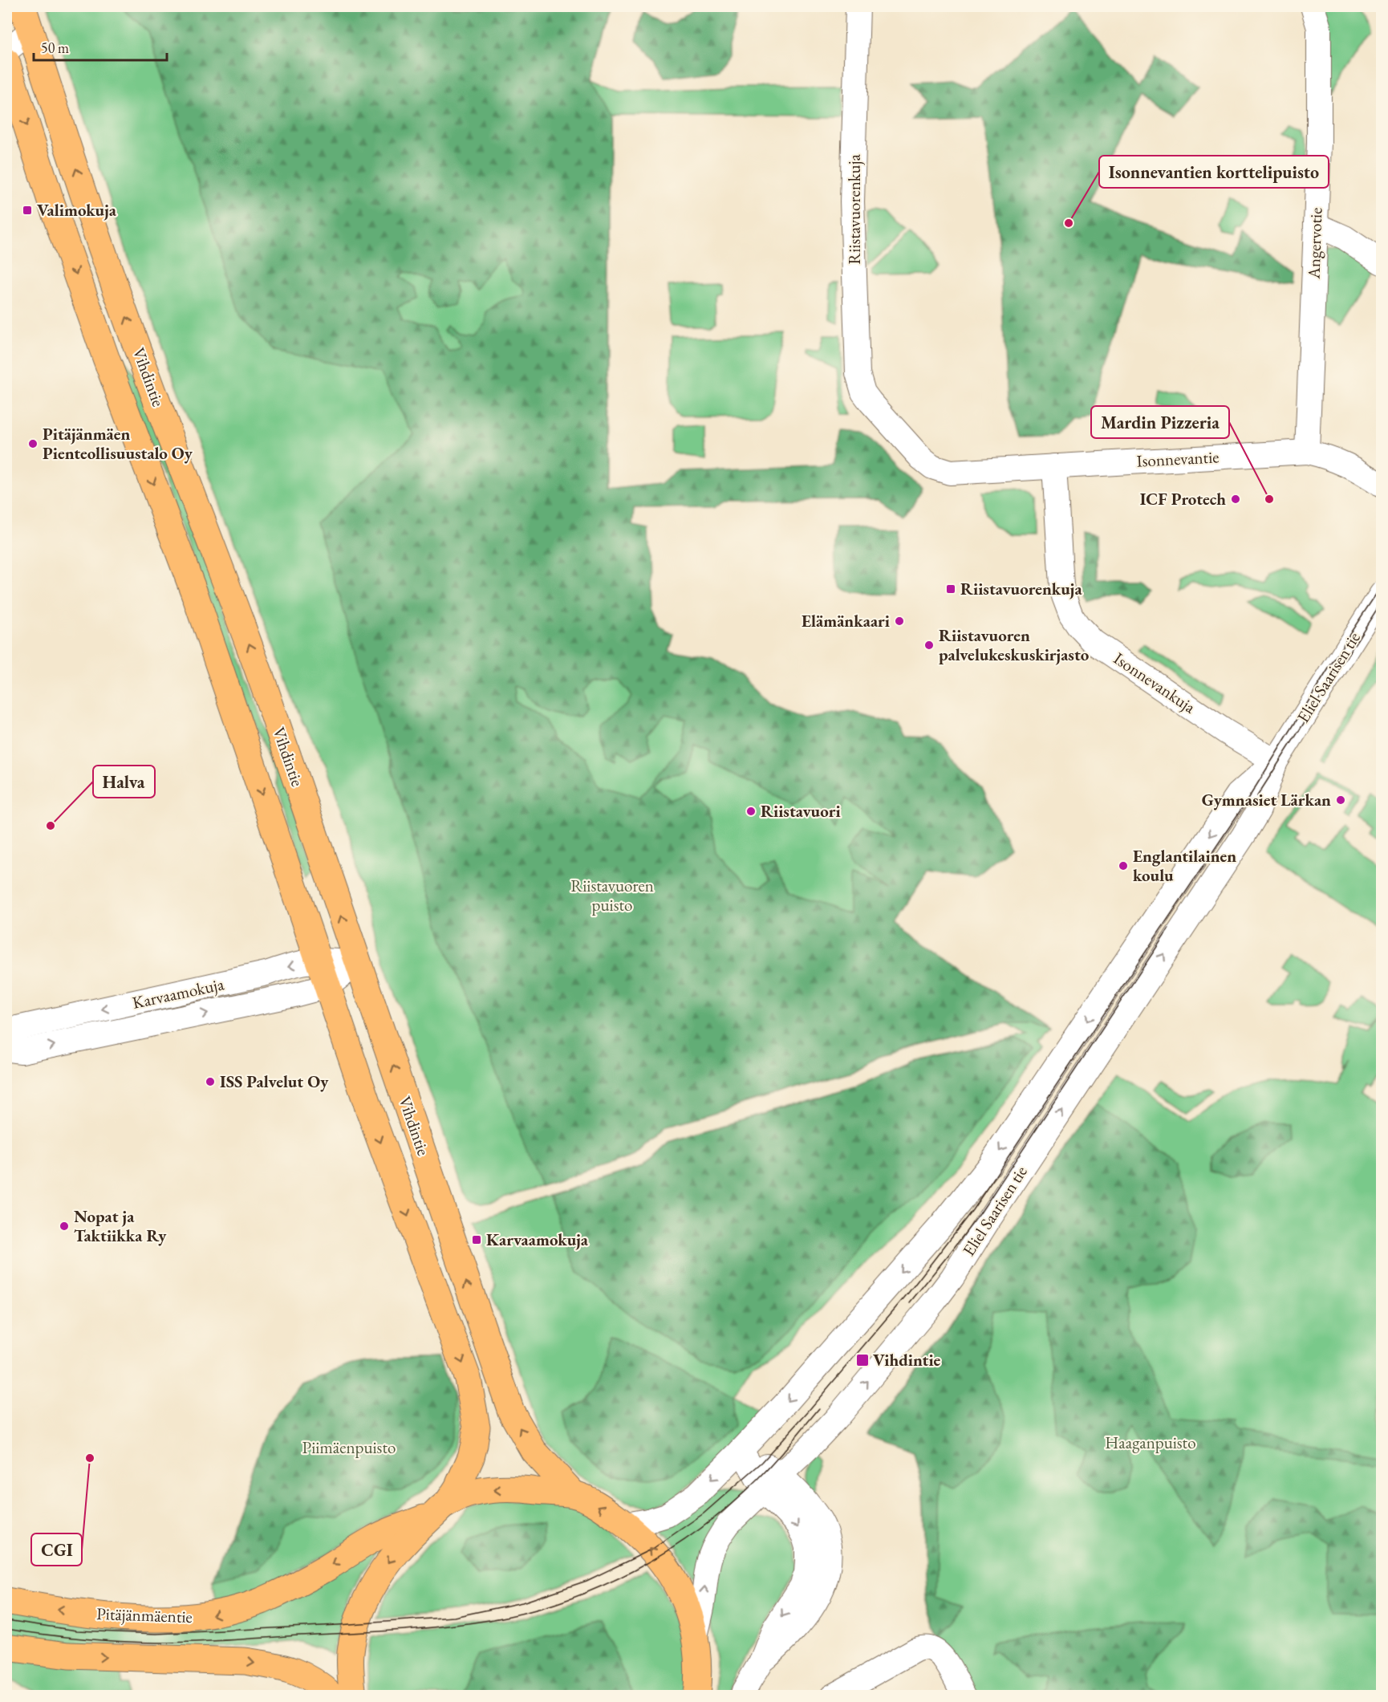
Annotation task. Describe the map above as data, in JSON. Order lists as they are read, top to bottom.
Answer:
{
  "streets": {
    "main road": ["Vihdintie", "Pitäjänmäentie"],
    "street": [
      "Riistavuorenkuja",
      "Angervotie",
      "Isonnevantie",
      "Eliel Saarisen tie",
      "Isonnevankuja",
      "Karvaamokuja"
    ]
  },
  "crossings": [
    ["Riistavuorenkuja", "Isonnevantie"],
    ["Angervotie", "Isonnevantie"],
    ["Vihdintie", "Karvaamokuja"],
    ["Vihdintie", "Pitäjänmäentie"],
    ["Isonnevantie", "Isonnevankuja"],
    ["Eliel Saarisen tie", "Isonnevankuja"]
  ],
  "parks": ["Riistavuoren puisto", "Haaganpuisto", "Piimäenpuisto"],
  "places": {
    "transit": [
      "Valimokuja",
      "Riistavuorenkuja",
      "Karvaamokuja",
      "Vihdintie"
    ],
    "other": [
      "Isonnevantien korttelipuisto",
      "Pitäjänmäen Pienteollisuustalo Oy",
      "ICF Protech",
      "Mardin Pizzeria",
      "Elämänkaari",
      "Riistavuoren palvelukeskuskirjasto",
      "Gymnasiet Lärkan",
      "Riistavuori",
      "Halva",
      "Englantilainen koulu",
      "ISS Palvelut Oy",
      "Nopat ja Taktiikka Ry",
      "CGI"
    ]
  },
  "scale_bar": "50 m"
}
